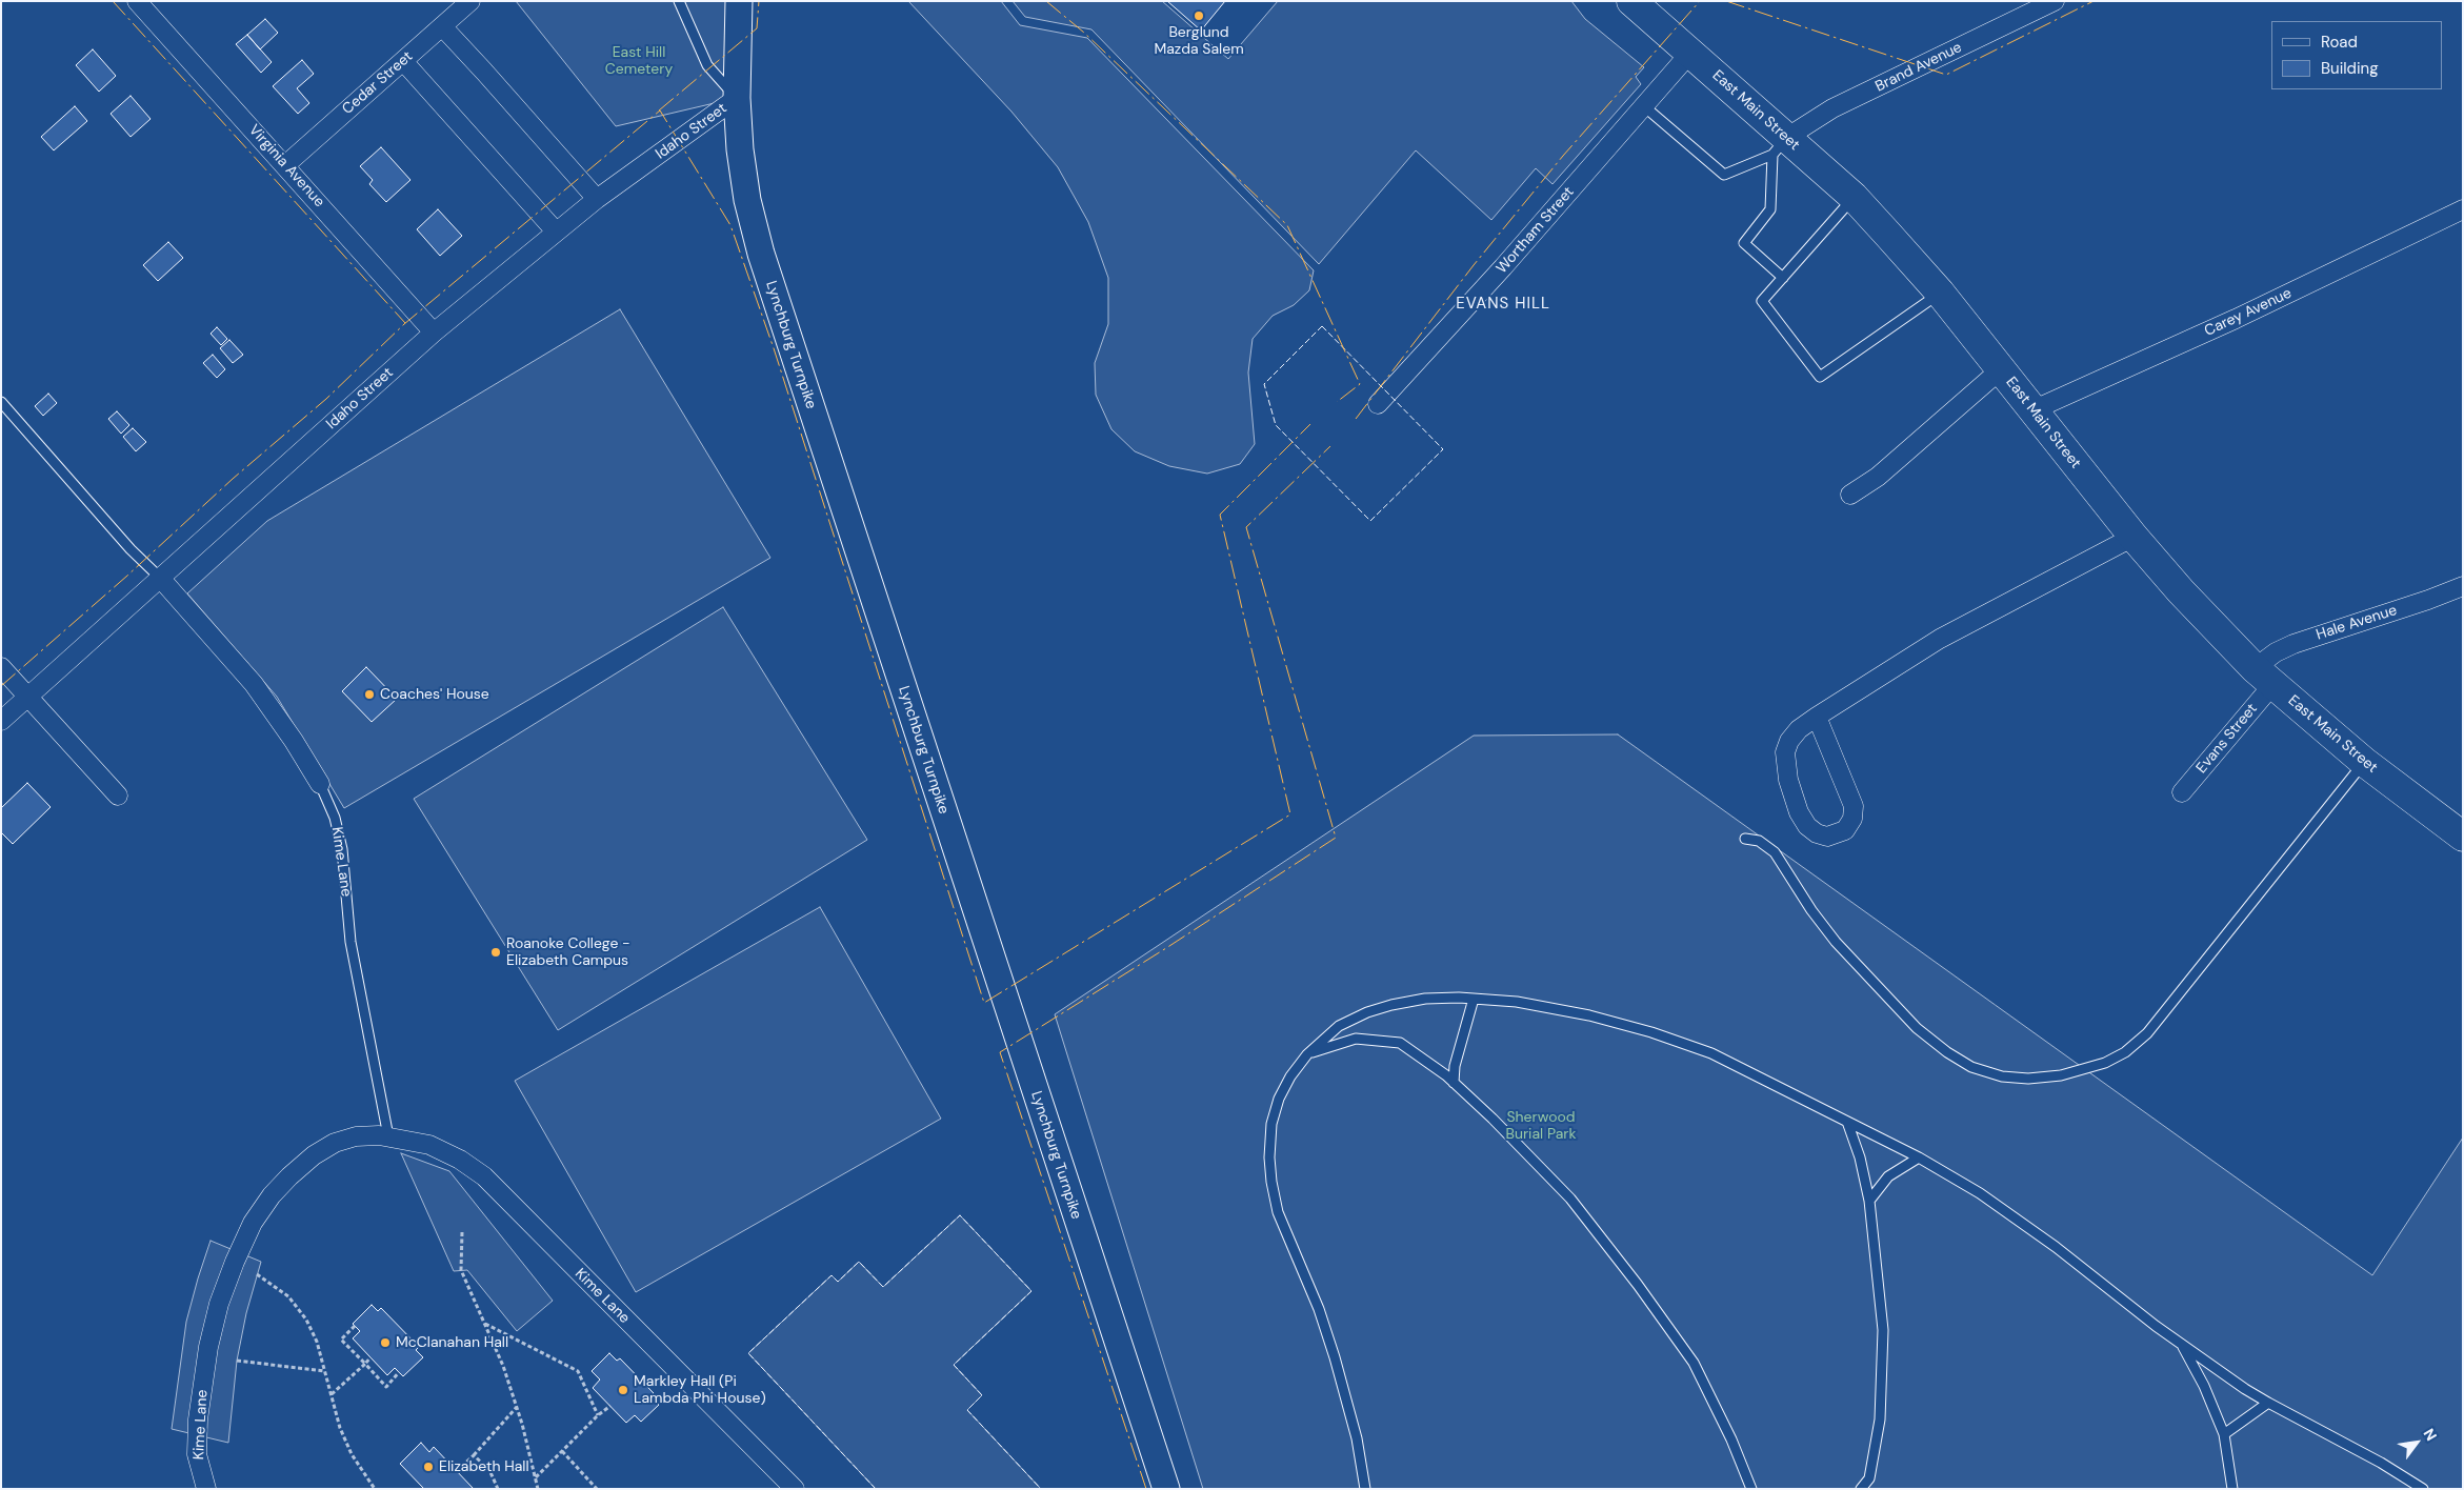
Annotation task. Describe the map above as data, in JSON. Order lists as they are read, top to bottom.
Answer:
{
  "streets": {
    "main road": ["East Main Street"],
    "street": [
      "Brand Avenue",
      "Cedar Street",
      "Idaho Street",
      "Virginia Avenue",
      "Wortham Street",
      "Carey Avenue",
      "Lynchburg Turnpike",
      "Hale Avenue",
      "Evans Street",
      "Kime Lane"
    ]
  },
  "crossings": [
    ["Brand Avenue", "East Main Street"],
    ["Cedar Street", "Virginia Avenue"],
    ["East Main Street", "Wortham Street"],
    ["East Main Street", "Carey Avenue"],
    ["East Main Street", "Hale Avenue"],
    ["East Main Street", "Evans Street"],
    ["Idaho Street", "Virginia Avenue"],
    ["Idaho Street", "Lynchburg Turnpike"],
    ["Idaho Street", "Kime Lane"],
    ["Hale Avenue", "Evans Street"]
  ],
  "districts": ["EVANS HILL"],
  "parks": ["East Hill Cemetery", "Sherwood Burial Park"],
  "places": [
    "Berglund Mazda Salem",
    "Coaches' House",
    "Roanoke College - Elizabeth Campus",
    "McClanahan Hall",
    "Markley Hall (Pi Lambda Phi House)",
    "Elizabeth Hall"
  ],
  "legend": ["Road", "Building"],
  "north": "top right"
}
